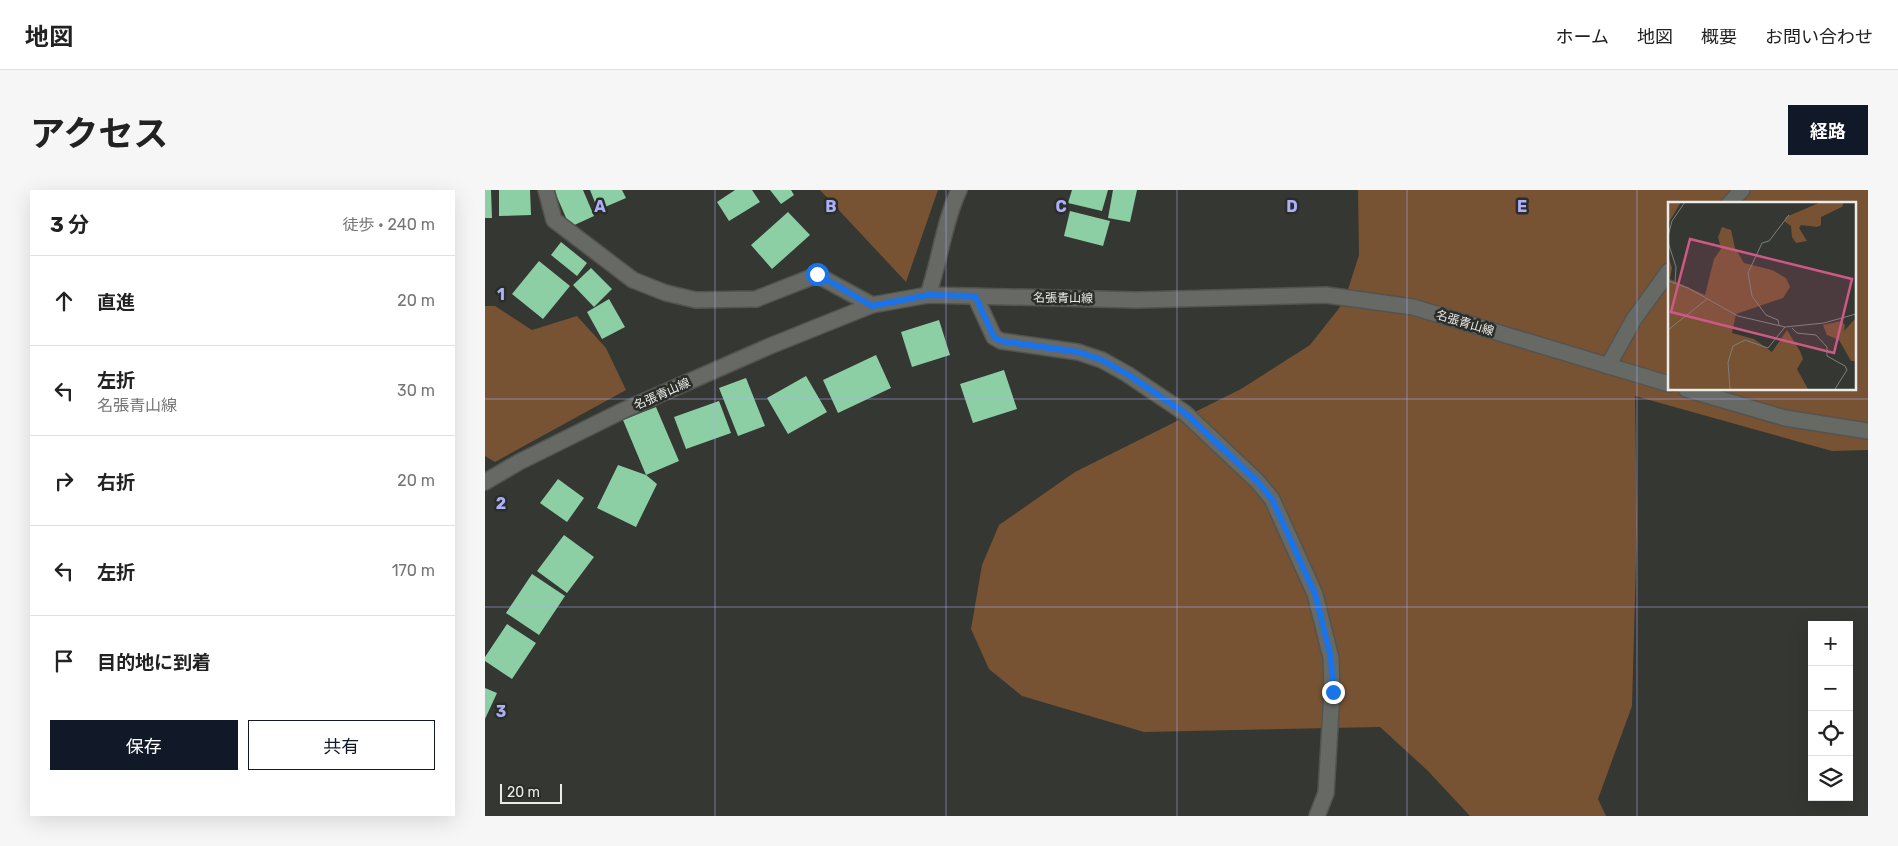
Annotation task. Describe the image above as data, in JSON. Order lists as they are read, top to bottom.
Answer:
{
  "streets": {
    "main road": ["名張青山線"]
  },
  "scale_bar": "20 m",
  "page": {
    "header": "地図",
    "nav": [
      "ホーム",
      "地図",
      "概要",
      "お問い合わせ"
    ],
    "title": "アクセス",
    "buttons": [
      "経路",
      ["保存", "共有"]
    ],
    "heading": ["3 分", "徒歩 · 240 m"],
    "list": [
      ["直進", "20 m"],
      ["左折", "名張青山線", "30 m"],
      ["右折", "20 m"],
      ["左折", "170 m"],
      "目的地に到着"
    ],
    "map_buttons": ["+", "−"],
    "scale": "20 m"
  },
  "grid": {
    "columns": [
      "A",
      "B",
      "C",
      "D",
      "E"
    ],
    "rows": ["1", "2", "3"]
  }
}
